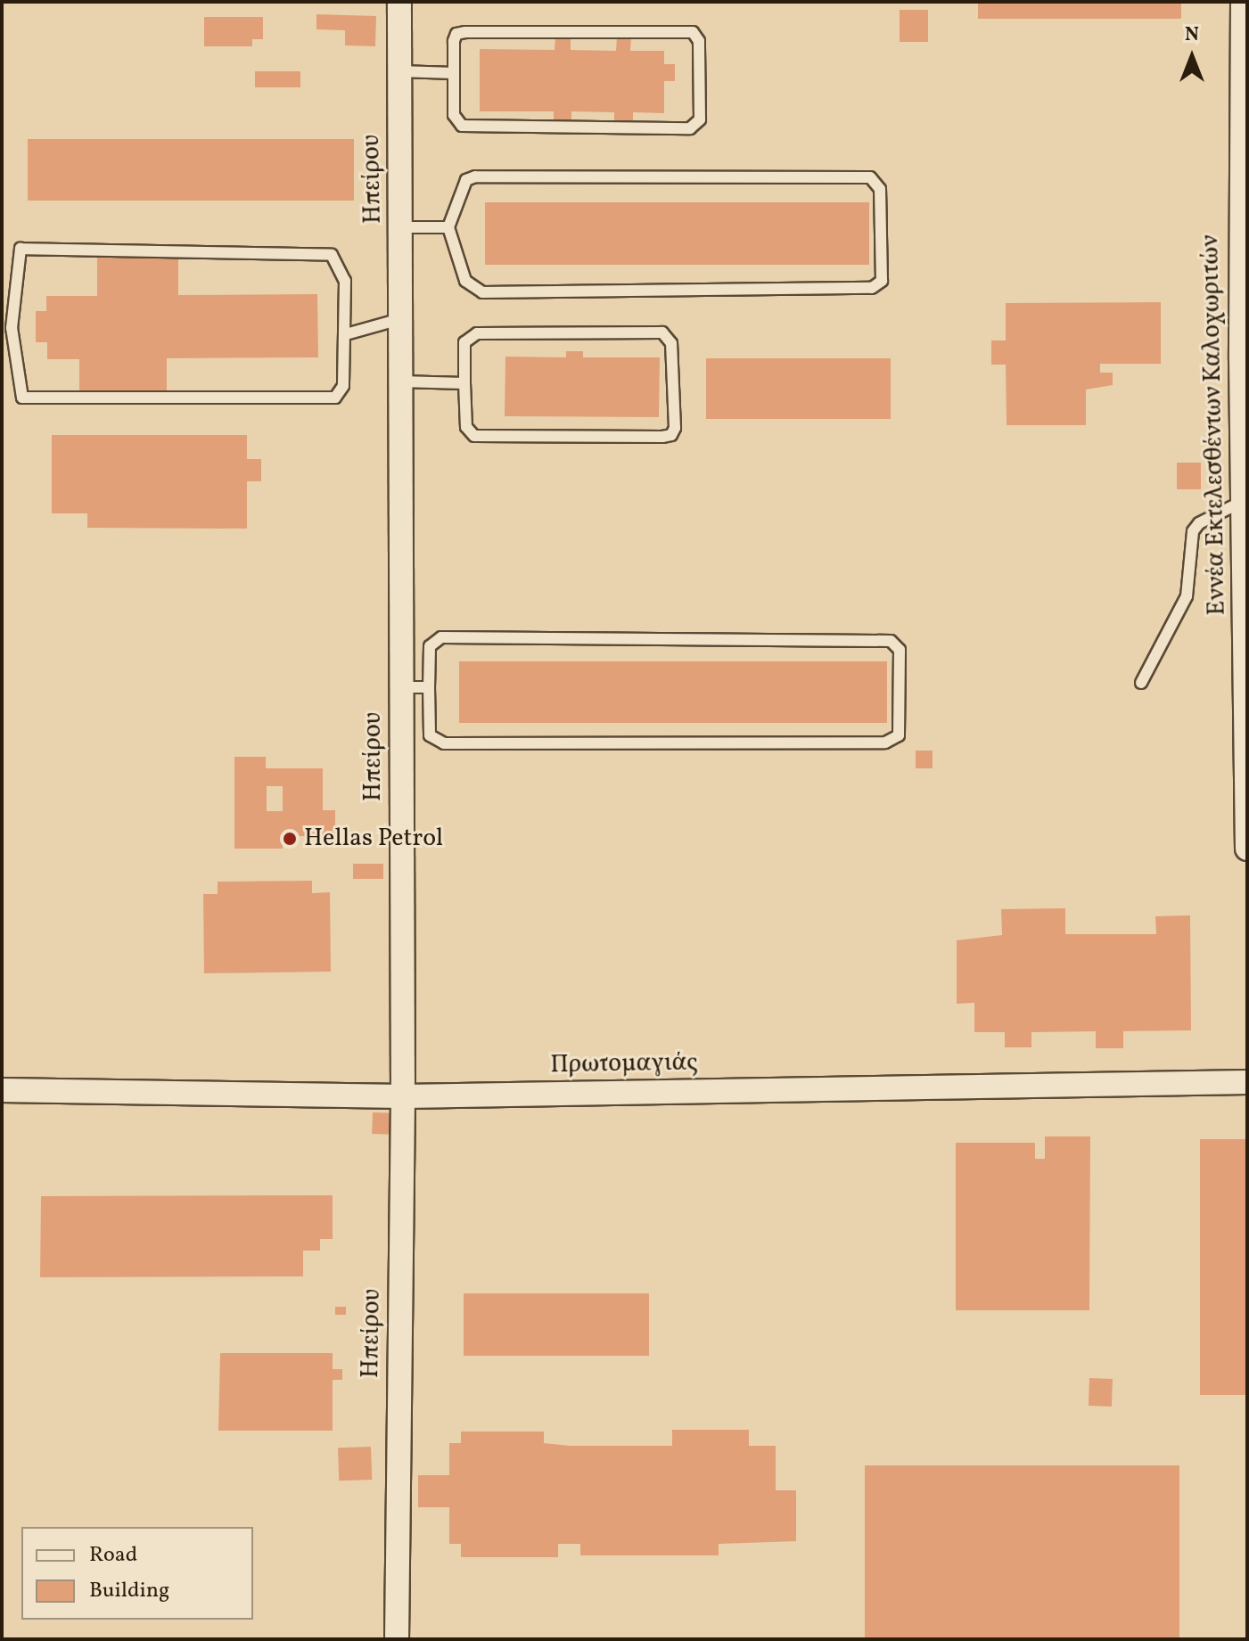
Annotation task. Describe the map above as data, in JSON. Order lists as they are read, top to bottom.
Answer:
{
  "streets": {
    "street": ["Ηπείρου", "Εννέα Εκτελεσθέντων Καλοχωριτών", "Πρωτομαγιάς"]
  },
  "crossings": [
    ["Ηπείρου", "Πρωτομαγιάς"]
  ],
  "places": ["Hellas Petrol"],
  "legend": ["Road", "Building"],
  "north": "top"
}
